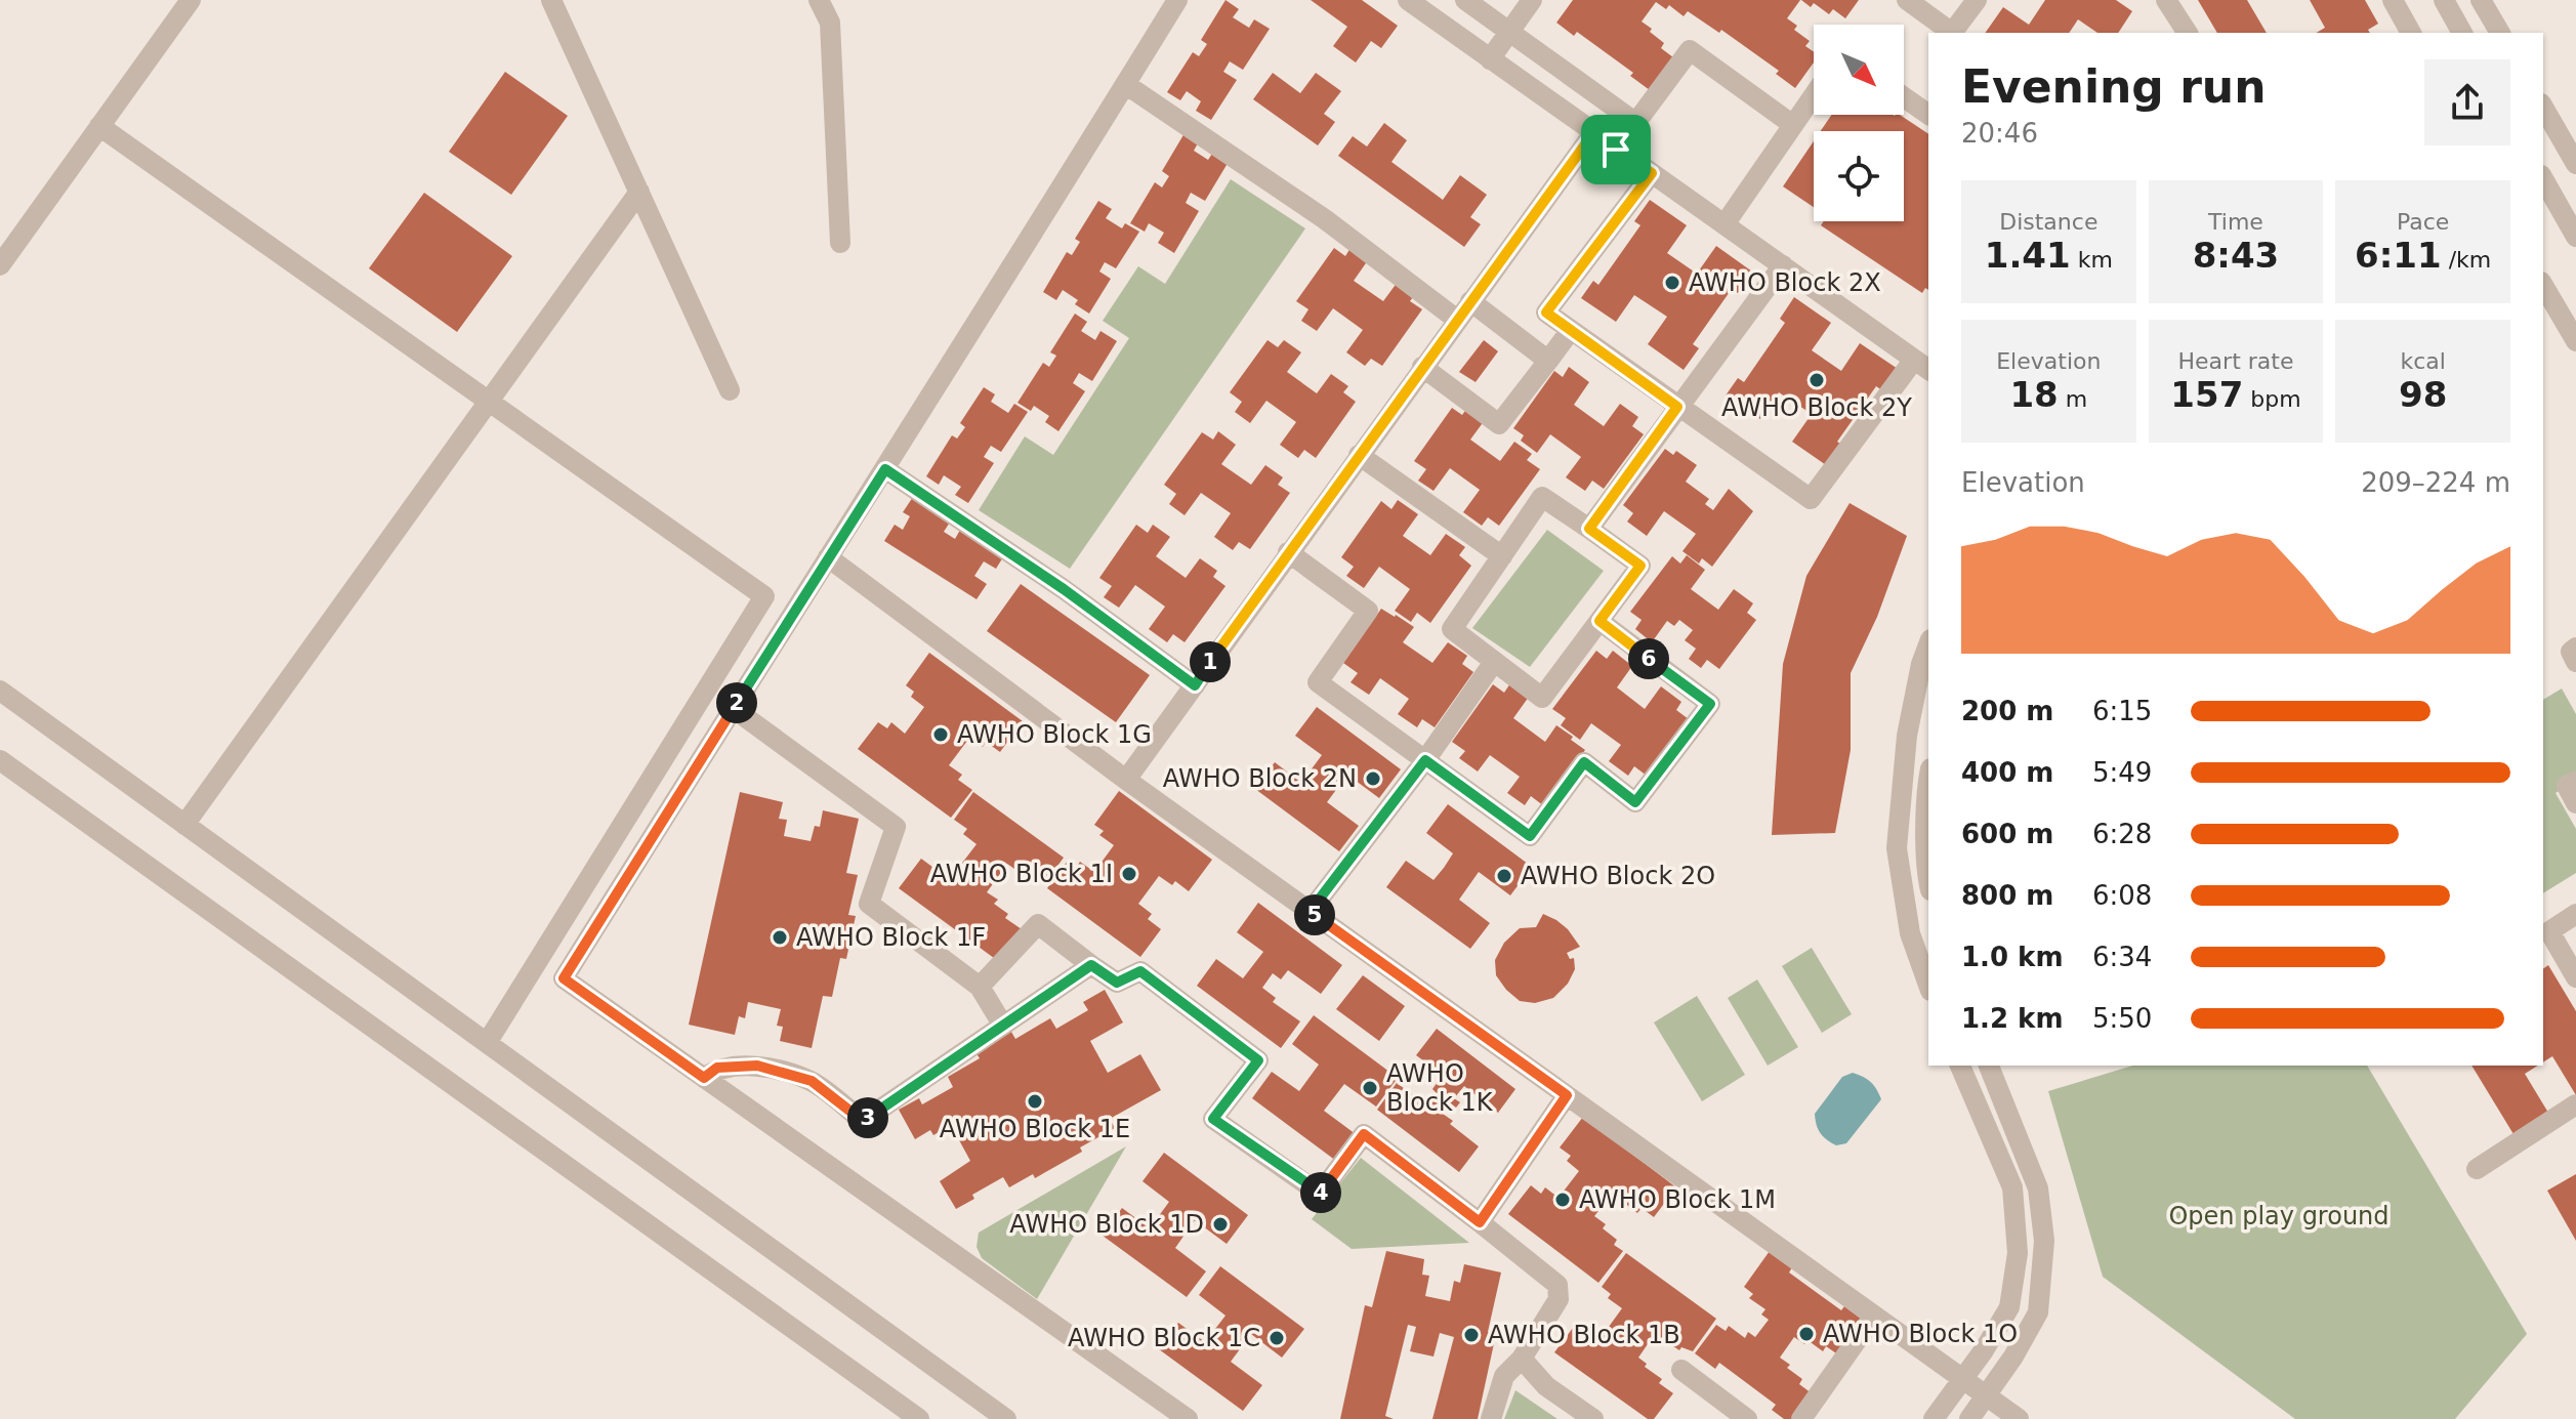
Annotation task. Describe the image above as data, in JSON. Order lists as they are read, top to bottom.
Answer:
{
  "parks": ["Open play ground"],
  "places": [
    "AWHO Block 2X",
    "AWHO Block 2Y",
    "AWHO Block 1G",
    "AWHO Block 2N",
    "AWHO Block 1I",
    "AWHO Block 2O",
    "AWHO Block 1F",
    "AWHO Block 1K",
    "AWHO Block 1E",
    "AWHO Block 1M",
    "AWHO Block 1D",
    "AWHO Block 1O",
    "AWHO Block 1B",
    "AWHO Block 1C"
  ],
  "north": "bottom right",
  "page": {
    "heading": ["Evening run", "20:46"],
    "stats": [
      ["Distance", "1.41 km"],
      ["Time", "8:43"],
      ["Pace", "6:11 /km"],
      ["Elevation", "18 m"],
      ["Heart rate", "157 bpm"],
      ["kcal", "98"]
    ],
    "chart": ["Elevation", "209–224 m"],
    "pins": [
      "6",
      "1",
      "2",
      "5",
      "3",
      "4"
    ],
    "list": [
      {
        "name": "200 m",
        "note": "6:15"
      },
      {
        "name": "400 m",
        "note": "5:49"
      },
      {
        "name": "600 m",
        "note": "6:28"
      },
      {
        "name": "800 m",
        "note": "6:08"
      },
      {
        "name": "1.0 km",
        "note": "6:34"
      },
      {
        "name": "1.2 km",
        "note": "5:50"
      }
    ]
  }
}
